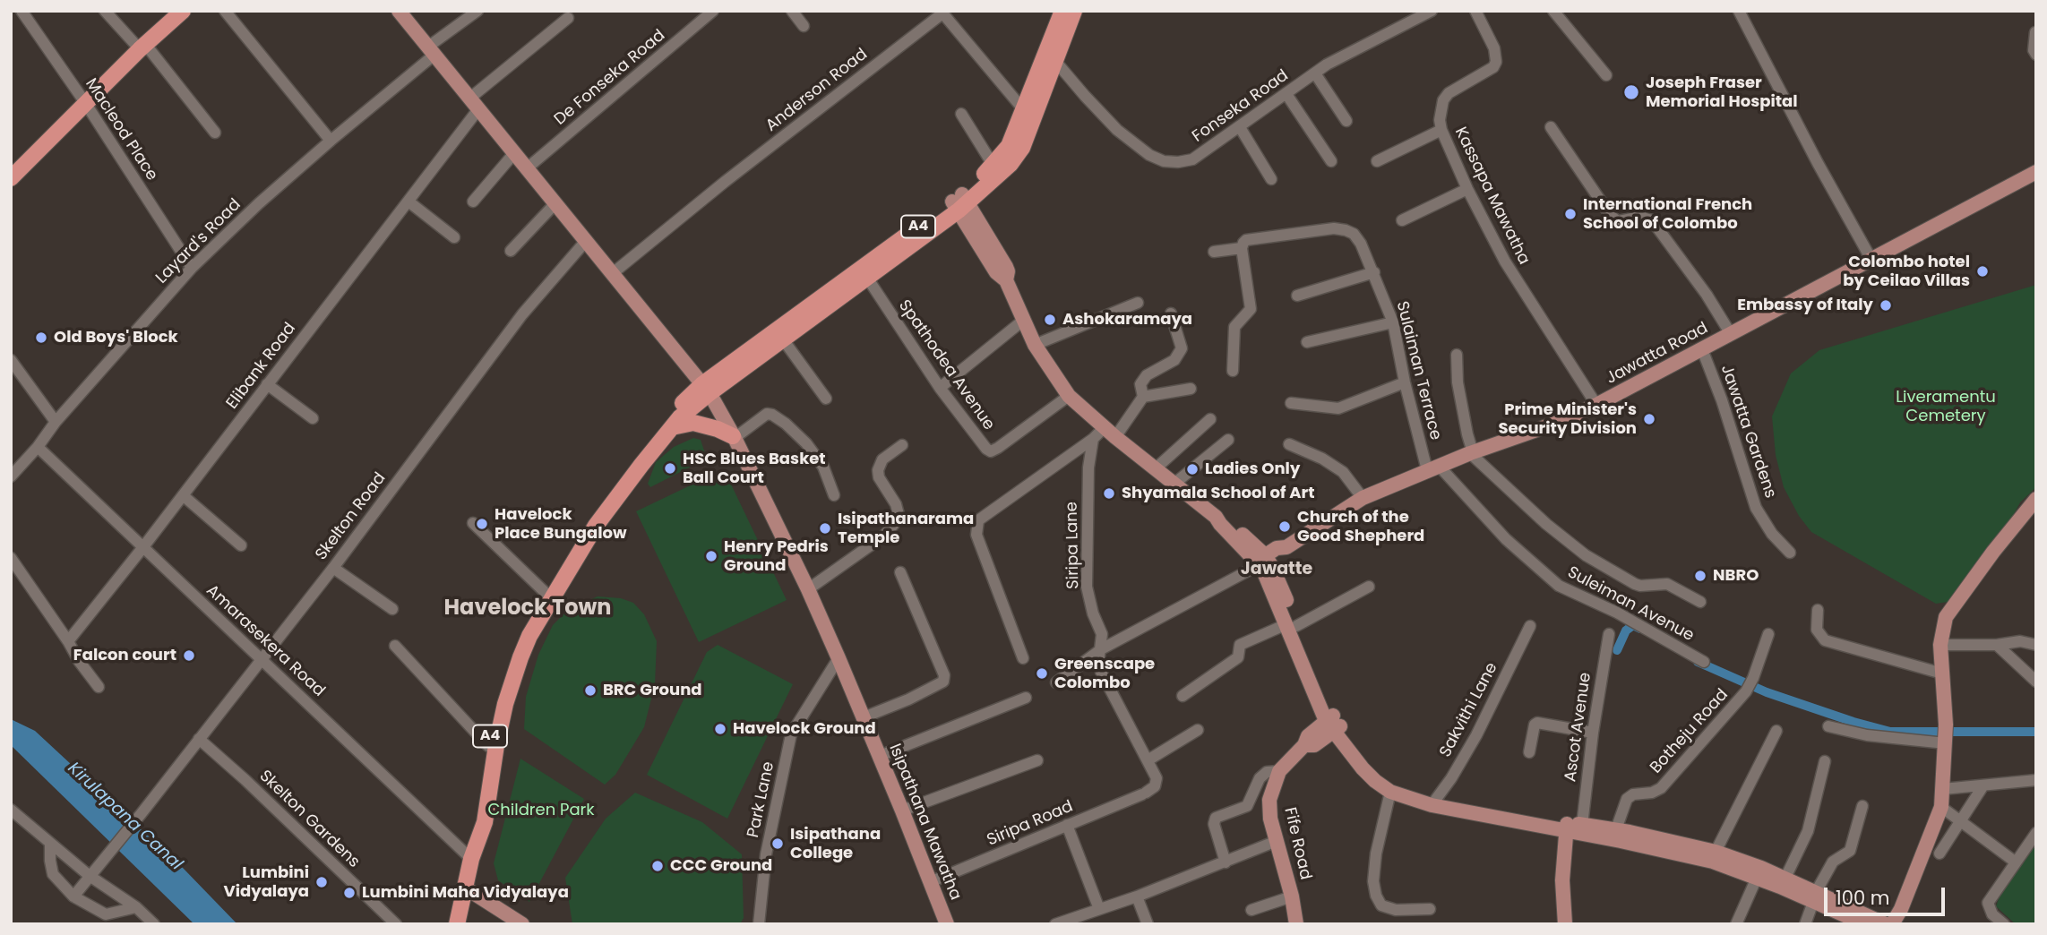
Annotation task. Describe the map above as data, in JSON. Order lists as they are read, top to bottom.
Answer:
{
  "streets": {
    "highway": ["A4"],
    "main road": ["Jawatta Road", "Isipathana Mawatha", "Fife Road"],
    "street": [
      "De Fonseka Road",
      "Anderson Road",
      "Fonseka Road",
      "Macleod Place",
      "Kassapa Mawatha",
      "Layard's Road",
      "Spathodea Avenue",
      "Elibank Road",
      "Sulaiman Terrace",
      "Jawatta Gardens",
      "Skelton Road",
      "Siripa Lane",
      "Suleiman Avenue",
      "Amarasekera Road",
      "Sakvithi Lane",
      "Ascot Avenue",
      "Botheju Road",
      "Park Lane",
      "Skelton Gardens",
      "Siripa Road"
    ]
  },
  "crossings": [
    ["De Fonseka Road", "Isipathana Mawatha"],
    ["Anderson Road", "A4"],
    ["Anderson Road", "Isipathana Mawatha"],
    ["Fonseka Road", "A4"],
    ["Macleod Place", "Layard's Road"],
    ["Kassapa Mawatha", "Jawatta Road"],
    ["A4", "Spathodea Avenue"],
    ["A4", "Amarasekera Road"],
    ["A4", "Isipathana Mawatha"],
    ["Layard's Road", "Amarasekera Road"],
    ["Layard's Road", "Isipathana Mawatha"],
    ["Jawatta Road", "Sulaiman Terrace"],
    ["Jawatta Road", "Jawatta Gardens"],
    ["Jawatta Road", "Suleiman Avenue"],
    ["Elibank Road", "Amarasekera Road"],
    ["Elibank Road", "Isipathana Mawatha"],
    ["Sulaiman Terrace", "Suleiman Avenue"],
    ["Skelton Road", "Amarasekera Road"],
    ["Skelton Road", "Skelton Gardens"],
    ["Skelton Road", "Isipathana Mawatha"],
    ["Siripa Lane", "Siripa Road"],
    ["Park Lane", "Isipathana Mawatha"],
    ["Isipathana Mawatha", "Siripa Road"]
  ],
  "districts": ["Jawatte", "Havelock Town"],
  "water": ["Kirulapana Canal"],
  "parks": ["Liveramentu Cemetery", "Children Park"],
  "places": [
    "Joseph Fraser Memorial Hospital",
    "International French School of Colombo",
    "Colombo hotel by Ceilao Villas",
    "Embassy of Italy",
    "Ashokaramaya",
    "Old Boys' Block",
    "Prime Minister's Security Division",
    "HSC Blues Basket Ball Court",
    "Ladies Only",
    "Shyamala School of Art",
    "Havelock Place Bungalow",
    "Church of the Good Shepherd",
    "Isipathanarama Temple",
    "Henry Pedris Ground",
    "NBRO",
    "Falcon court",
    "Greenscape Colombo",
    "BRC Ground",
    "Havelock Ground",
    "Isipathana College",
    "CCC Ground",
    "Lumbini Vidyalaya",
    "Lumbini Maha Vidyalaya"
  ],
  "scale_bar": "100 m"
}
